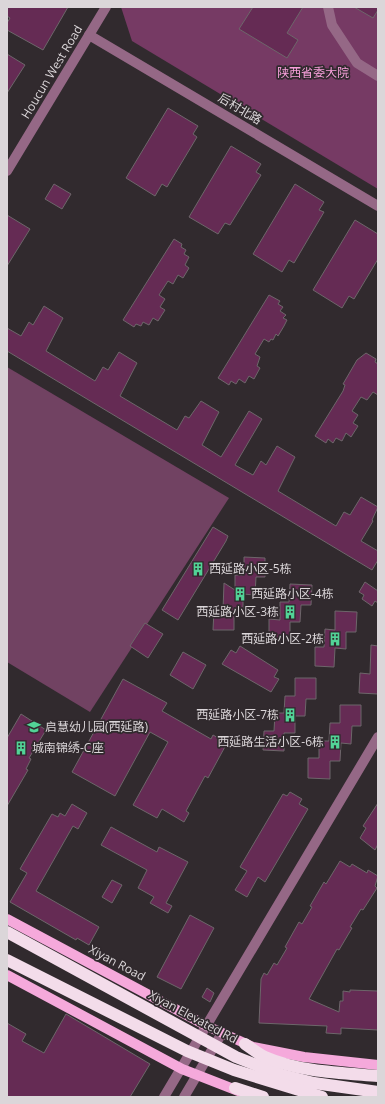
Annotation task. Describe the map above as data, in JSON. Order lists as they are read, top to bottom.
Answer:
{
  "streets": {
    "highway": ["Xiyan Elevated Rd"],
    "main road": ["Xiyan Road"],
    "street": ["Houcun West Road", "后村北路"]
  },
  "crossings": [
    ["Houcun West Road", "后村北路"]
  ],
  "parks": ["陕西省委大院"],
  "places": {
    "building": [
      "西延路小区-5栋",
      "西延路小区-4栋",
      "西延路小区-3栋",
      "西延路小区-2栋",
      "西延路小区-7栋",
      "西延路生活小区-6栋",
      "城南锦绣-C座"
    ],
    "school or university": ["启慧幼儿园(西延路)"]
  }
}
